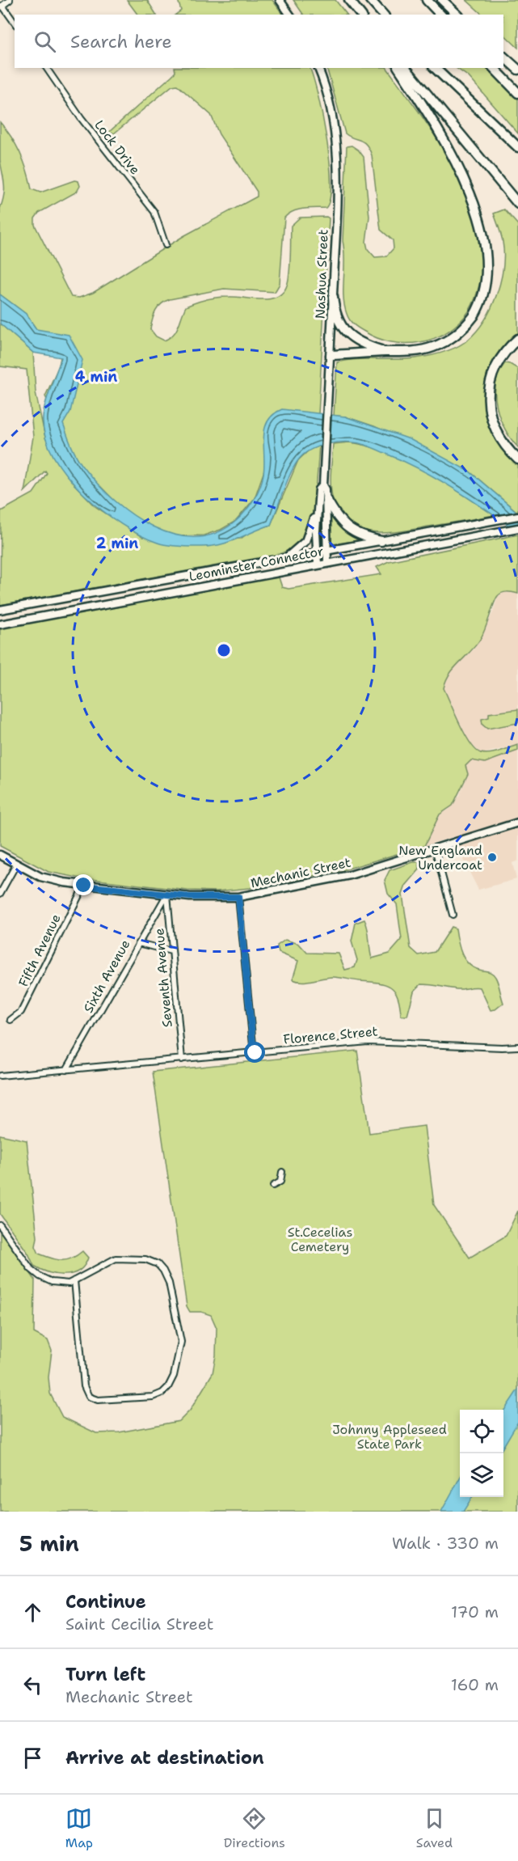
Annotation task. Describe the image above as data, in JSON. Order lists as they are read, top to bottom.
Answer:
{
  "streets": {
    "main road": ["Nashua Street", "Leominster Connector", "Mechanic Street"],
    "street": [
      "Lock Drive",
      "Fifth Avenue",
      "Sixth Avenue",
      "Seventh Avenue",
      "Florence Street"
    ]
  },
  "crossings": [
    ["Nashua Street", "Leominster Connector"],
    ["Mechanic Street", "Fifth Avenue"],
    ["Mechanic Street", "Sixth Avenue"],
    ["Mechanic Street", "Seventh Avenue"],
    ["Sixth Avenue", "Seventh Avenue"],
    ["Sixth Avenue", "Florence Street"],
    ["Seventh Avenue", "Florence Street"]
  ],
  "parks": ["St.Cecelias Cemetery", "Johnny Appleseed State Park"],
  "places": ["New England Undercoat"],
  "page": {
    "search": "Search here",
    "heading": ["5 min", "Walk · 330 m"],
    "list": [
      ["Continue", "Saint Cecilia Street", "170 m"],
      ["Turn left", "Mechanic Street", "160 m"],
      "Arrive at destination"
    ],
    "nav": ["Map", "Directions", "Saved"]
  },
  "rings": ["4 min", "2 min"]
}
